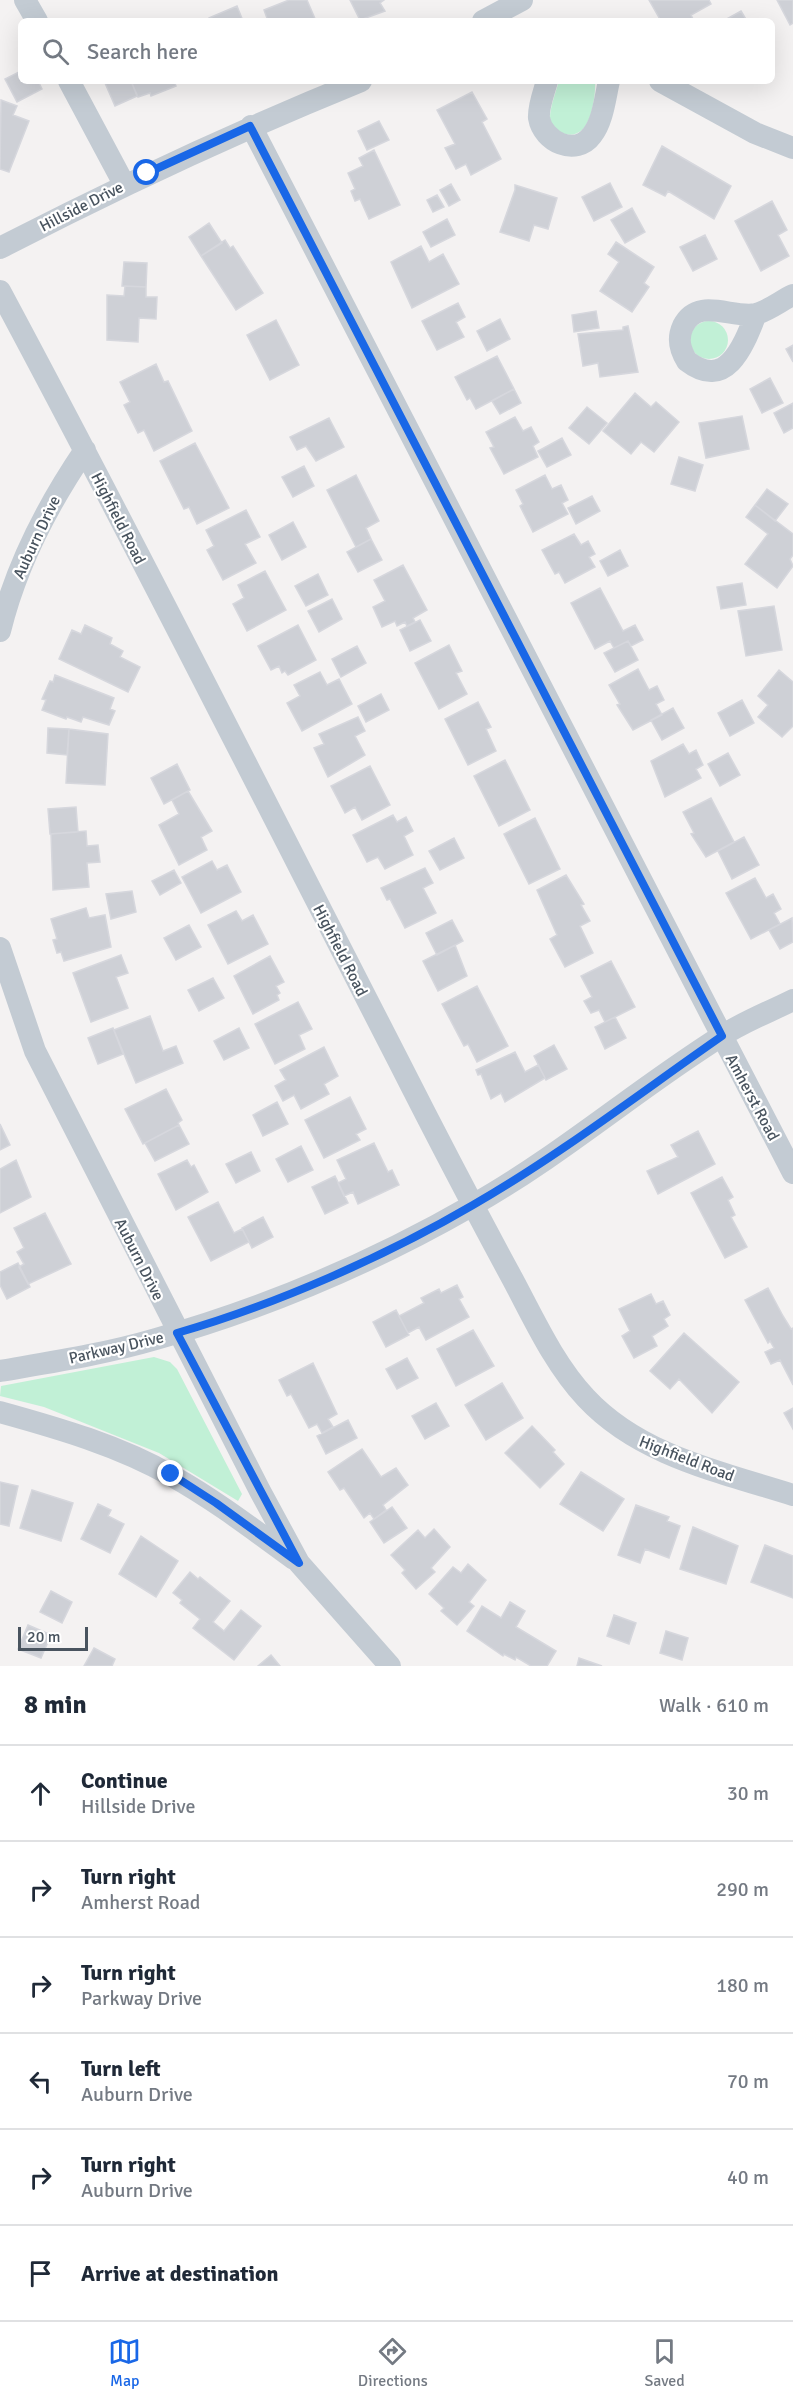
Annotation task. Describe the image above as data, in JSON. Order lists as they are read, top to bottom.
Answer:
{
  "streets": {
    "street": [
      "Hillside Drive",
      "Highfield Road",
      "Auburn Drive",
      "Amherst Road",
      "Parkway Drive"
    ]
  },
  "crossings": [
    ["Hillside Drive", "Amherst Road"],
    ["Highfield Road", "Auburn Drive"],
    ["Highfield Road", "Parkway Drive"],
    ["Auburn Drive", "Parkway Drive"],
    ["Amherst Road", "Parkway Drive"]
  ],
  "scale_bar": "20 m",
  "page": {
    "search": "Search here",
    "scale": "20 m",
    "heading": ["8 min", "Walk · 610 m"],
    "list": [
      ["Continue", "Hillside Drive", "30 m"],
      ["Turn right", "Amherst Road", "290 m"],
      ["Turn right", "Parkway Drive", "180 m"],
      ["Turn left", "Auburn Drive", "70 m"],
      ["Turn right", "Auburn Drive", "40 m"],
      "Arrive at destination"
    ],
    "nav": ["Map", "Directions", "Saved"]
  }
}
